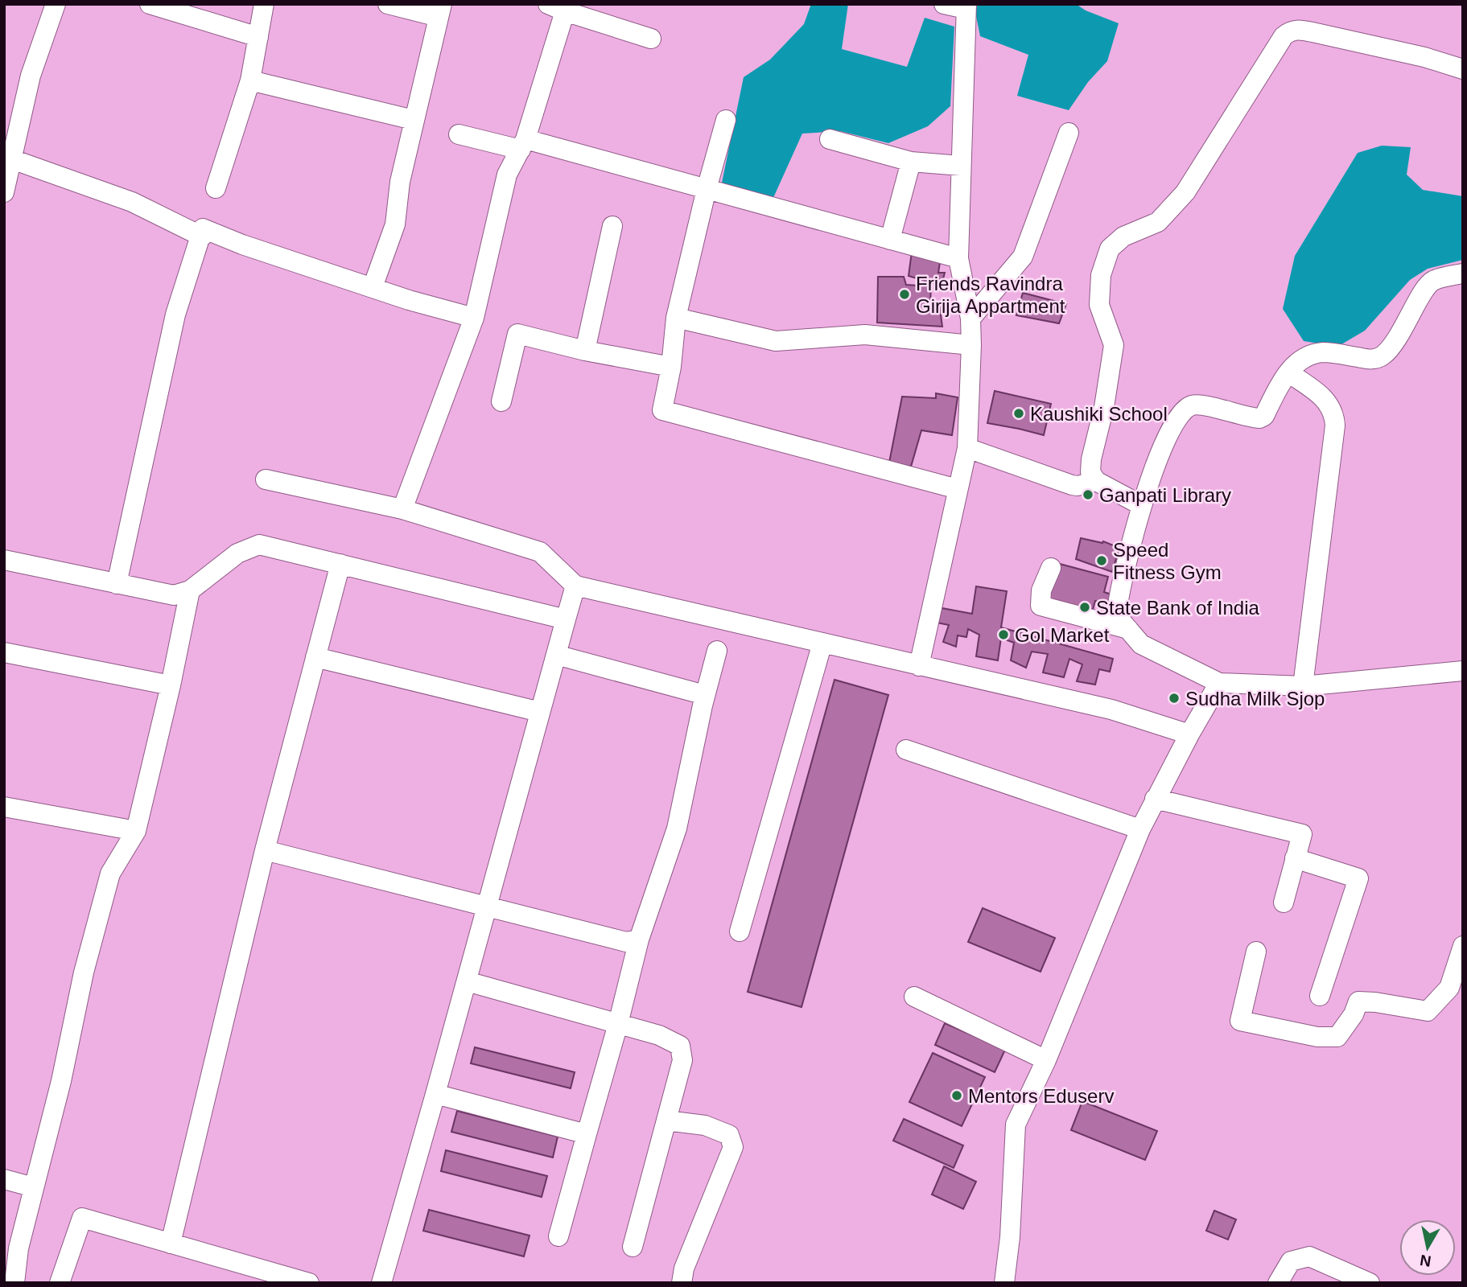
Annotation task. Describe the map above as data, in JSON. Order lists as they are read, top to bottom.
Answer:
{
  "places": [
    "Friends Ravindra Girija Appartment",
    "Kaushiki School",
    "Ganpati Library",
    "Speed Fitness Gym",
    "State Bank of India",
    "Gol Market",
    "Sudha Milk Sjop",
    "Mentors Eduserv"
  ],
  "north": "bottom"
}
